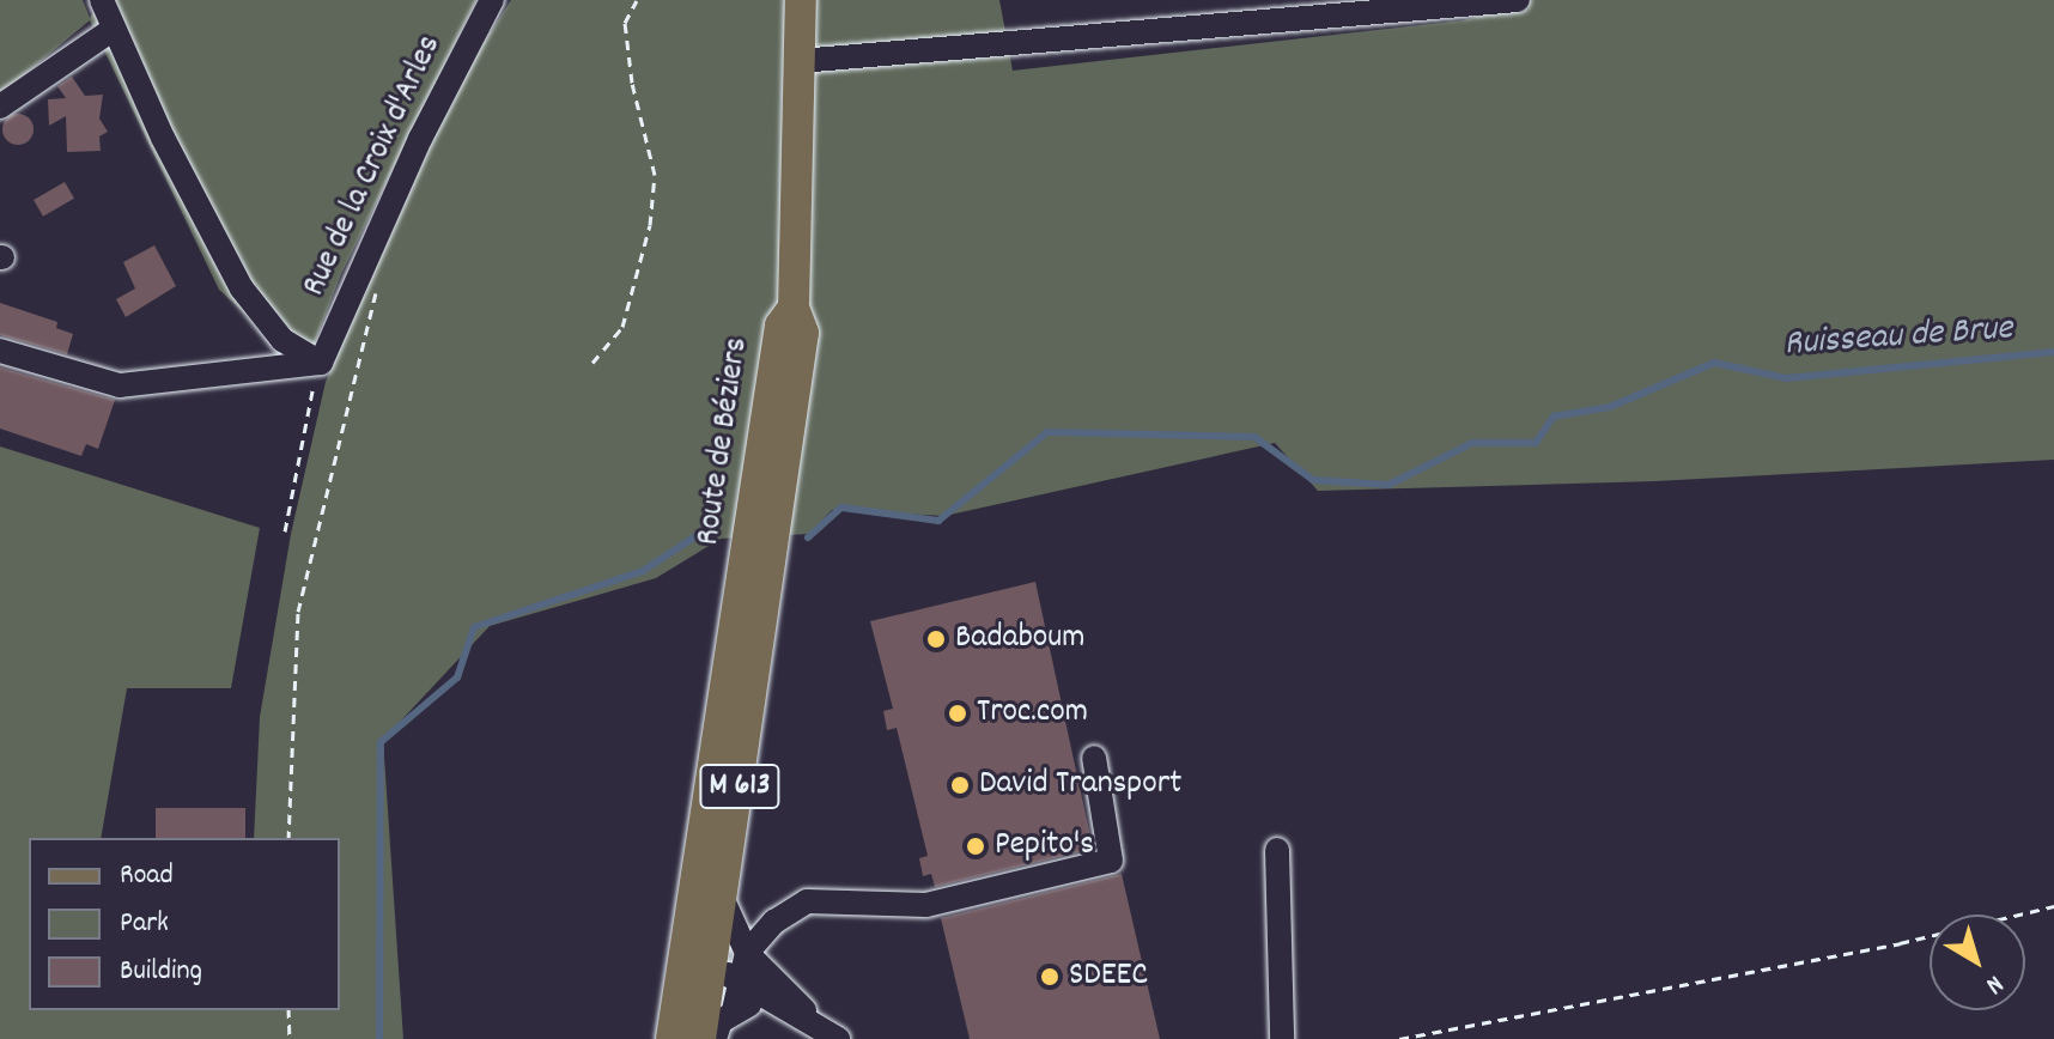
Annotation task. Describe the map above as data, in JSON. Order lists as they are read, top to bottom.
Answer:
{
  "streets": {
    "main road": ["Route de Béziers", "M 613"],
    "street": ["Rue de la Croix d'Arles"]
  },
  "crossings": [
    ["Route de Béziers", "M 613"]
  ],
  "water": ["Ruisseau de Brue"],
  "places": [
    "Badaboum",
    "Troc.com",
    "David Transport",
    "Pepito's",
    "SDEEC"
  ],
  "legend": ["Road", "Park", "Building"],
  "north": "bottom right"
}
